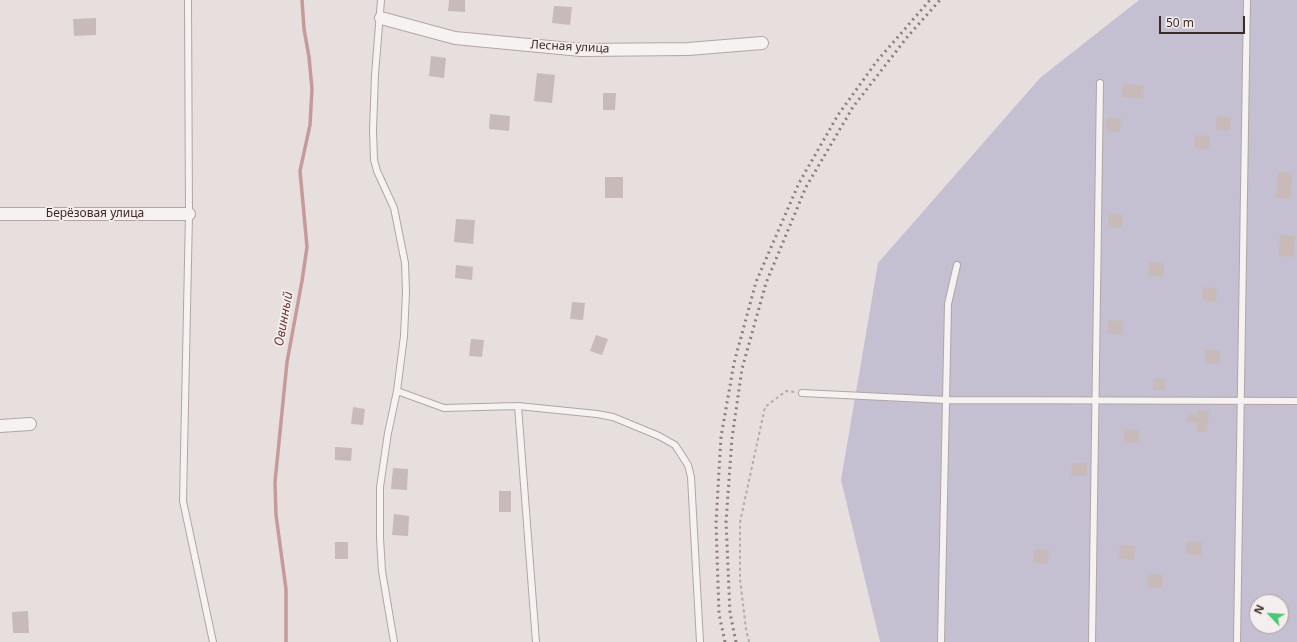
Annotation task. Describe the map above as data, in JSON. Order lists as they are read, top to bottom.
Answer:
{
  "streets": {
    "street": ["Лесная улица", "Берёзовая улица"]
  },
  "water": ["Овинный"],
  "scale_bar": "50 m",
  "north": "top left"
}
